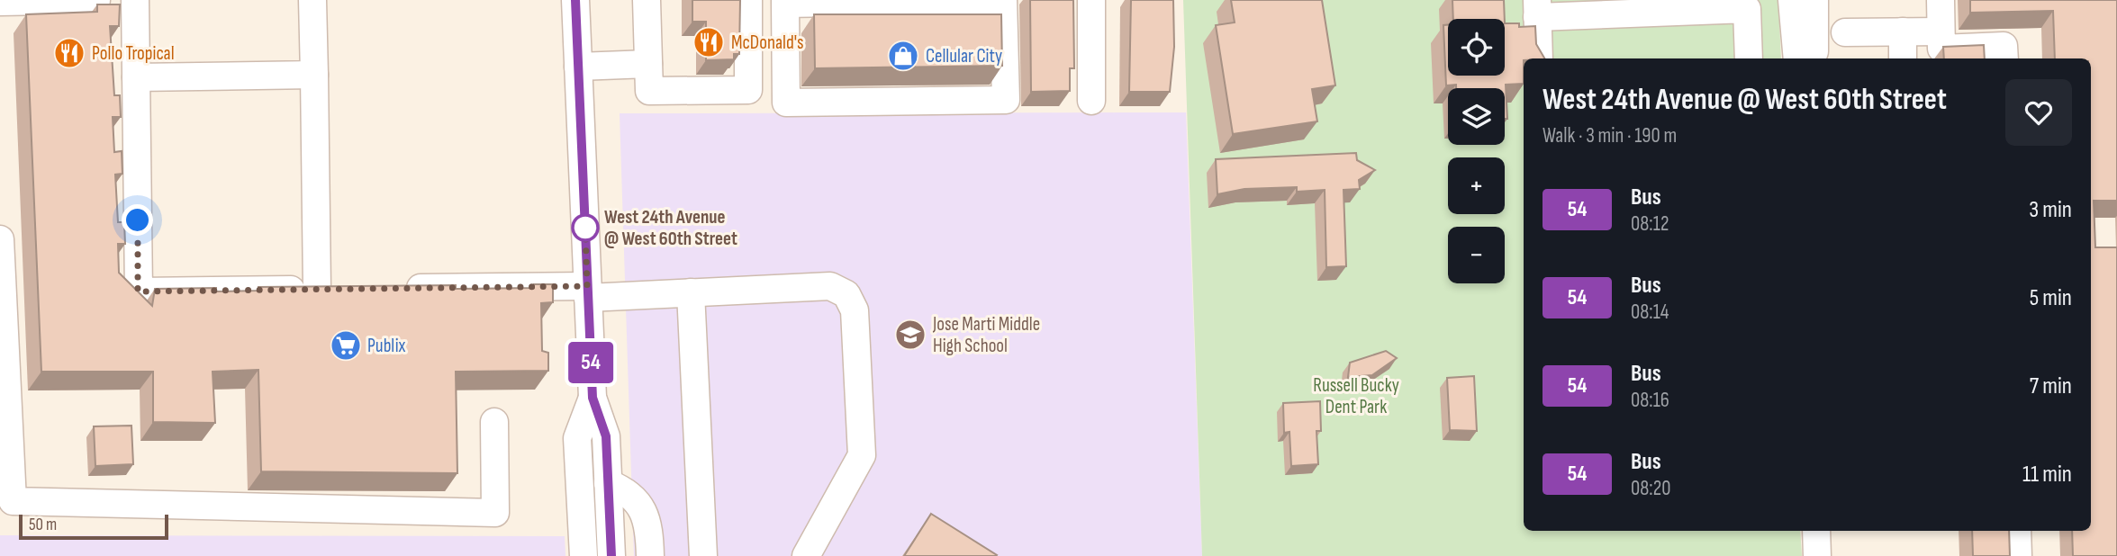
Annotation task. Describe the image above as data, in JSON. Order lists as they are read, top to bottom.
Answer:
{
  "parks": ["Russell Bucky Dent Park"],
  "places": {
    "restaurant": ["McDonald's", "Pollo Tropical"],
    "shop": ["Cellular City"],
    "other": ["West 24th Avenue @ West 60th Street"],
    "school or university": ["Jose Marti Middle High School"],
    "supermarket": ["Publix"]
  },
  "lines": ["bus line 54"],
  "scale_bar": "50 m",
  "page": {
    "on_map": "54",
    "map_buttons": ["+", "−"],
    "heading": ["West 24th Avenue @ West 60th Street", "Walk · 3 min · 190 m"],
    "list": [
      {
        "mark": "54",
        "name": "Bus",
        "note": "08:12",
        "value": "3 min"
      },
      {
        "mark": "54",
        "name": "Bus",
        "note": "08:14",
        "value": "5 min"
      },
      {
        "mark": "54",
        "name": "Bus",
        "note": "08:16",
        "value": "7 min"
      },
      {
        "mark": "54",
        "name": "Bus",
        "note": "08:20",
        "value": "11 min"
      }
    ],
    "scale": "50 m"
  }
}
